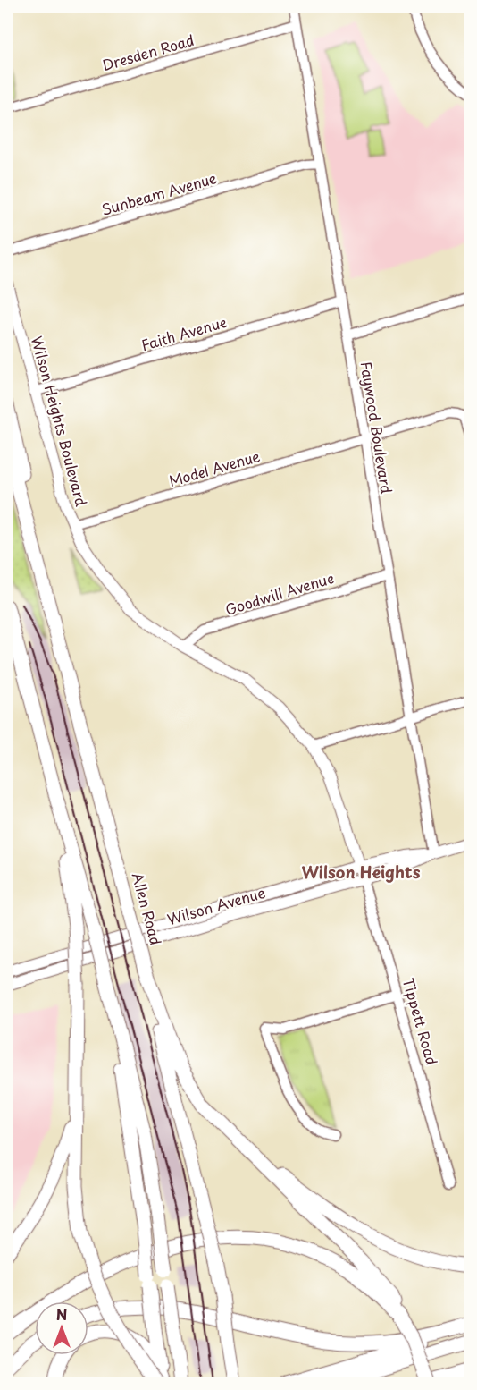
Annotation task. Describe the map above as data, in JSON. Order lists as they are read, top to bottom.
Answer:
{
  "streets": {
    "highway": ["Allen Road"],
    "main road": ["Wilson Heights Boulevard", "Wilson Avenue", "Tippett Road"],
    "street": [
      "Dresden Road",
      "Sunbeam Avenue",
      "Faith Avenue",
      "Faywood Boulevard",
      "Model Avenue",
      "Goodwill Avenue"
    ]
  },
  "crossings": [
    ["Dresden Road", "Faywood Boulevard"],
    ["Sunbeam Avenue", "Faywood Boulevard"],
    ["Faith Avenue", "Wilson Heights Boulevard"],
    ["Faith Avenue", "Faywood Boulevard"],
    ["Wilson Heights Boulevard", "Model Avenue"],
    ["Wilson Heights Boulevard", "Goodwill Avenue"],
    ["Wilson Heights Boulevard", "Wilson Avenue"],
    ["Wilson Heights Boulevard", "Tippett Road"],
    ["Faywood Boulevard", "Model Avenue"],
    ["Faywood Boulevard", "Goodwill Avenue"],
    ["Faywood Boulevard", "Wilson Avenue"],
    ["Wilson Avenue", "Tippett Road"]
  ],
  "districts": ["Wilson Heights"],
  "north": "top"
}
